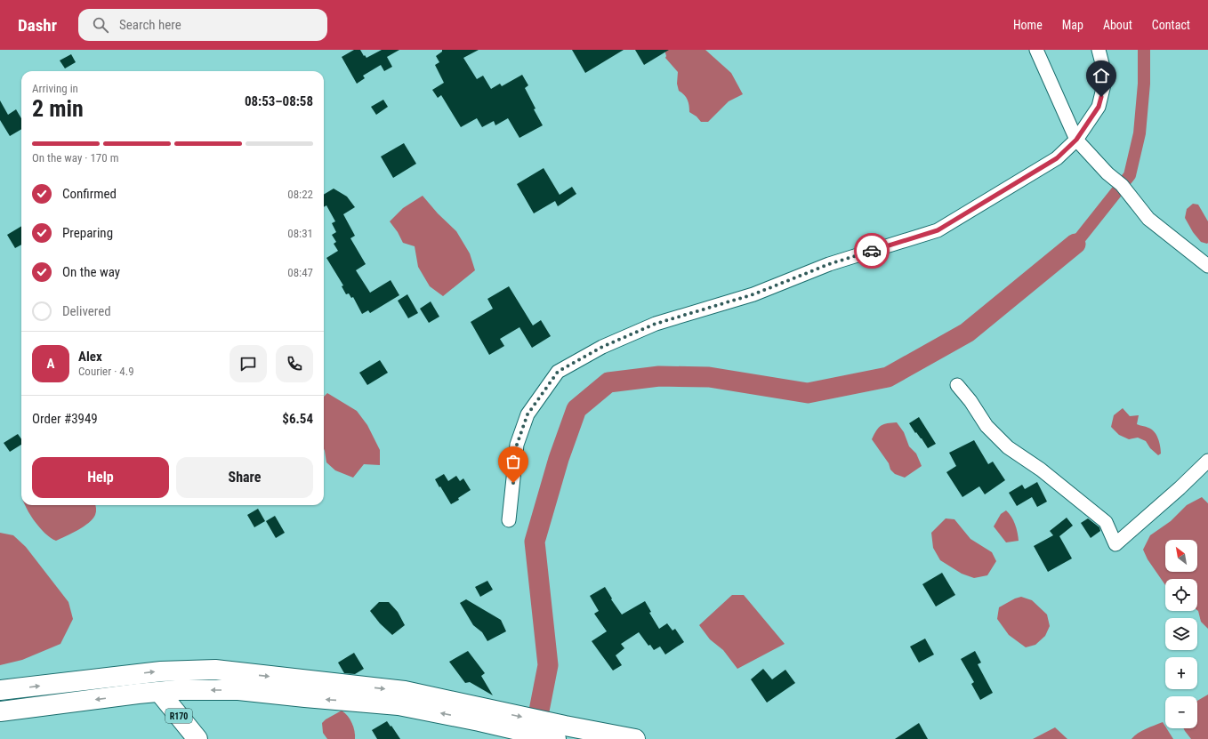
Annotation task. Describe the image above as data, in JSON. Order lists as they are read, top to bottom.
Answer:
{
  "streets": {
    "main road": ["R170"]
  },
  "north": "top left",
  "page": {
    "header": "Dashr",
    "search": "Search here",
    "nav": [
      "Home",
      "Map",
      "About",
      "Contact"
    ],
    "heading": ["2 min", "Arriving in", "08:53–08:58"],
    "panel": [
      "Alex",
      "Courier · 4.9",
      "Order #3949",
      "$6.54"
    ],
    "bar": "On the way · 170 m",
    "list": [
      ["Confirmed", "08:22"],
      ["Preparing", "08:31"],
      ["On the way", "08:47"],
      "Delivered"
    ],
    "round": "A",
    "buttons": ["Help", "Share"],
    "map_buttons": ["+", "−"]
  }
}
